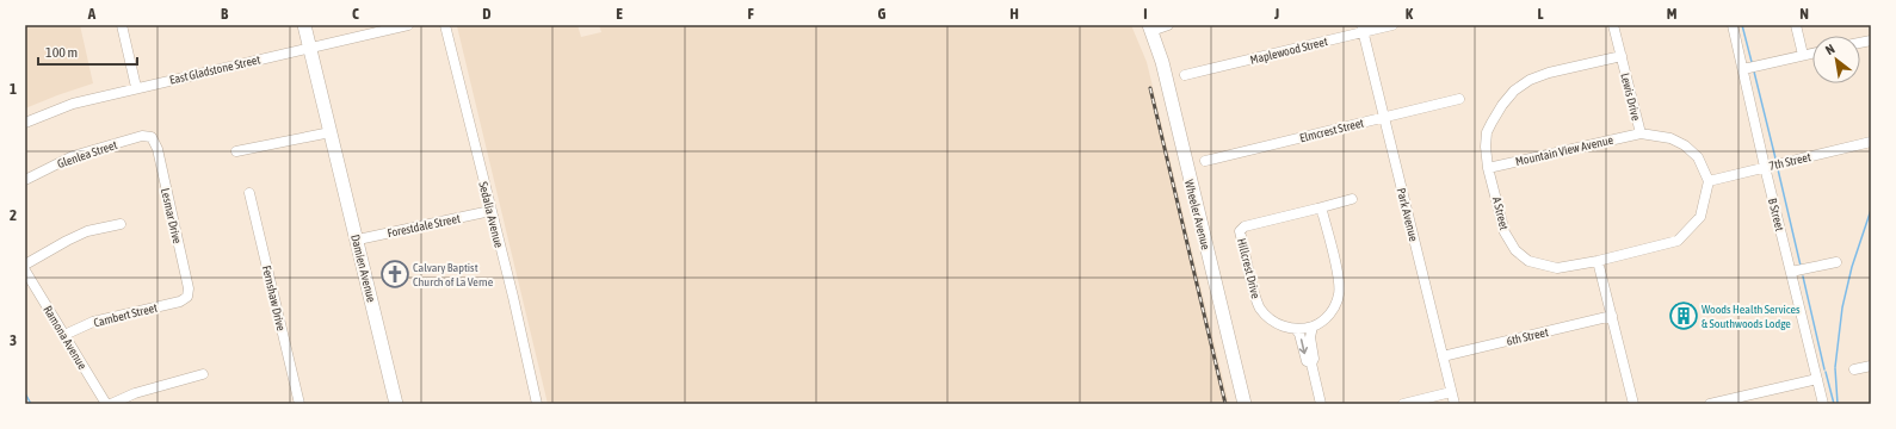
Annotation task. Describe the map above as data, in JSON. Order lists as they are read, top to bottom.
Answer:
{
  "streets": {
    "main road": ["Wheeler Avenue", "Damien Avenue"],
    "street": [
      "Maplewood Street",
      "East Gladstone Street",
      "Lewis Drive",
      "Elmcrest Street",
      "Mountain View Avenue",
      "Glenlea Street",
      "7th Street",
      "A Street",
      "Sedalia Avenue",
      "Park Avenue",
      "B Street",
      "Lesmar Drive",
      "Forestdale Street",
      "Hillcrest Drive",
      "Fernshaw Drive",
      "Cambert Street",
      "6th Street",
      "Ramona Avenue"
    ]
  },
  "crossings": [
    ["Maplewood Street", "Park Avenue"],
    ["East Gladstone Street", "Damien Avenue"],
    ["Lewis Drive", "Mountain View Avenue"],
    ["Lewis Drive", "7th Street"],
    ["Lewis Drive", "A Street"],
    ["Elmcrest Street", "Park Avenue"],
    ["Mountain View Avenue", "A Street"],
    ["Glenlea Street", "Lesmar Drive"],
    ["7th Street", "A Street"],
    ["7th Street", "B Street"],
    ["Sedalia Avenue", "Forestdale Street"],
    ["Park Avenue", "6th Street"],
    ["Lesmar Drive", "Cambert Street"],
    ["Forestdale Street", "Damien Avenue"],
    ["Cambert Street", "Ramona Avenue"]
  ],
  "places": {
    "church": ["Calvary Baptist Church of La Verne"],
    "building": ["Woods Health Services & Southwoods Lodge"]
  },
  "scale_bar": "100 m",
  "north": "top left",
  "grid": {
    "columns": [
      "A",
      "B",
      "C",
      "D",
      "E",
      "F",
      "G",
      "H",
      "I",
      "J",
      "K",
      "L",
      "M",
      "N"
    ],
    "rows": ["1", "2", "3"]
  }
}
